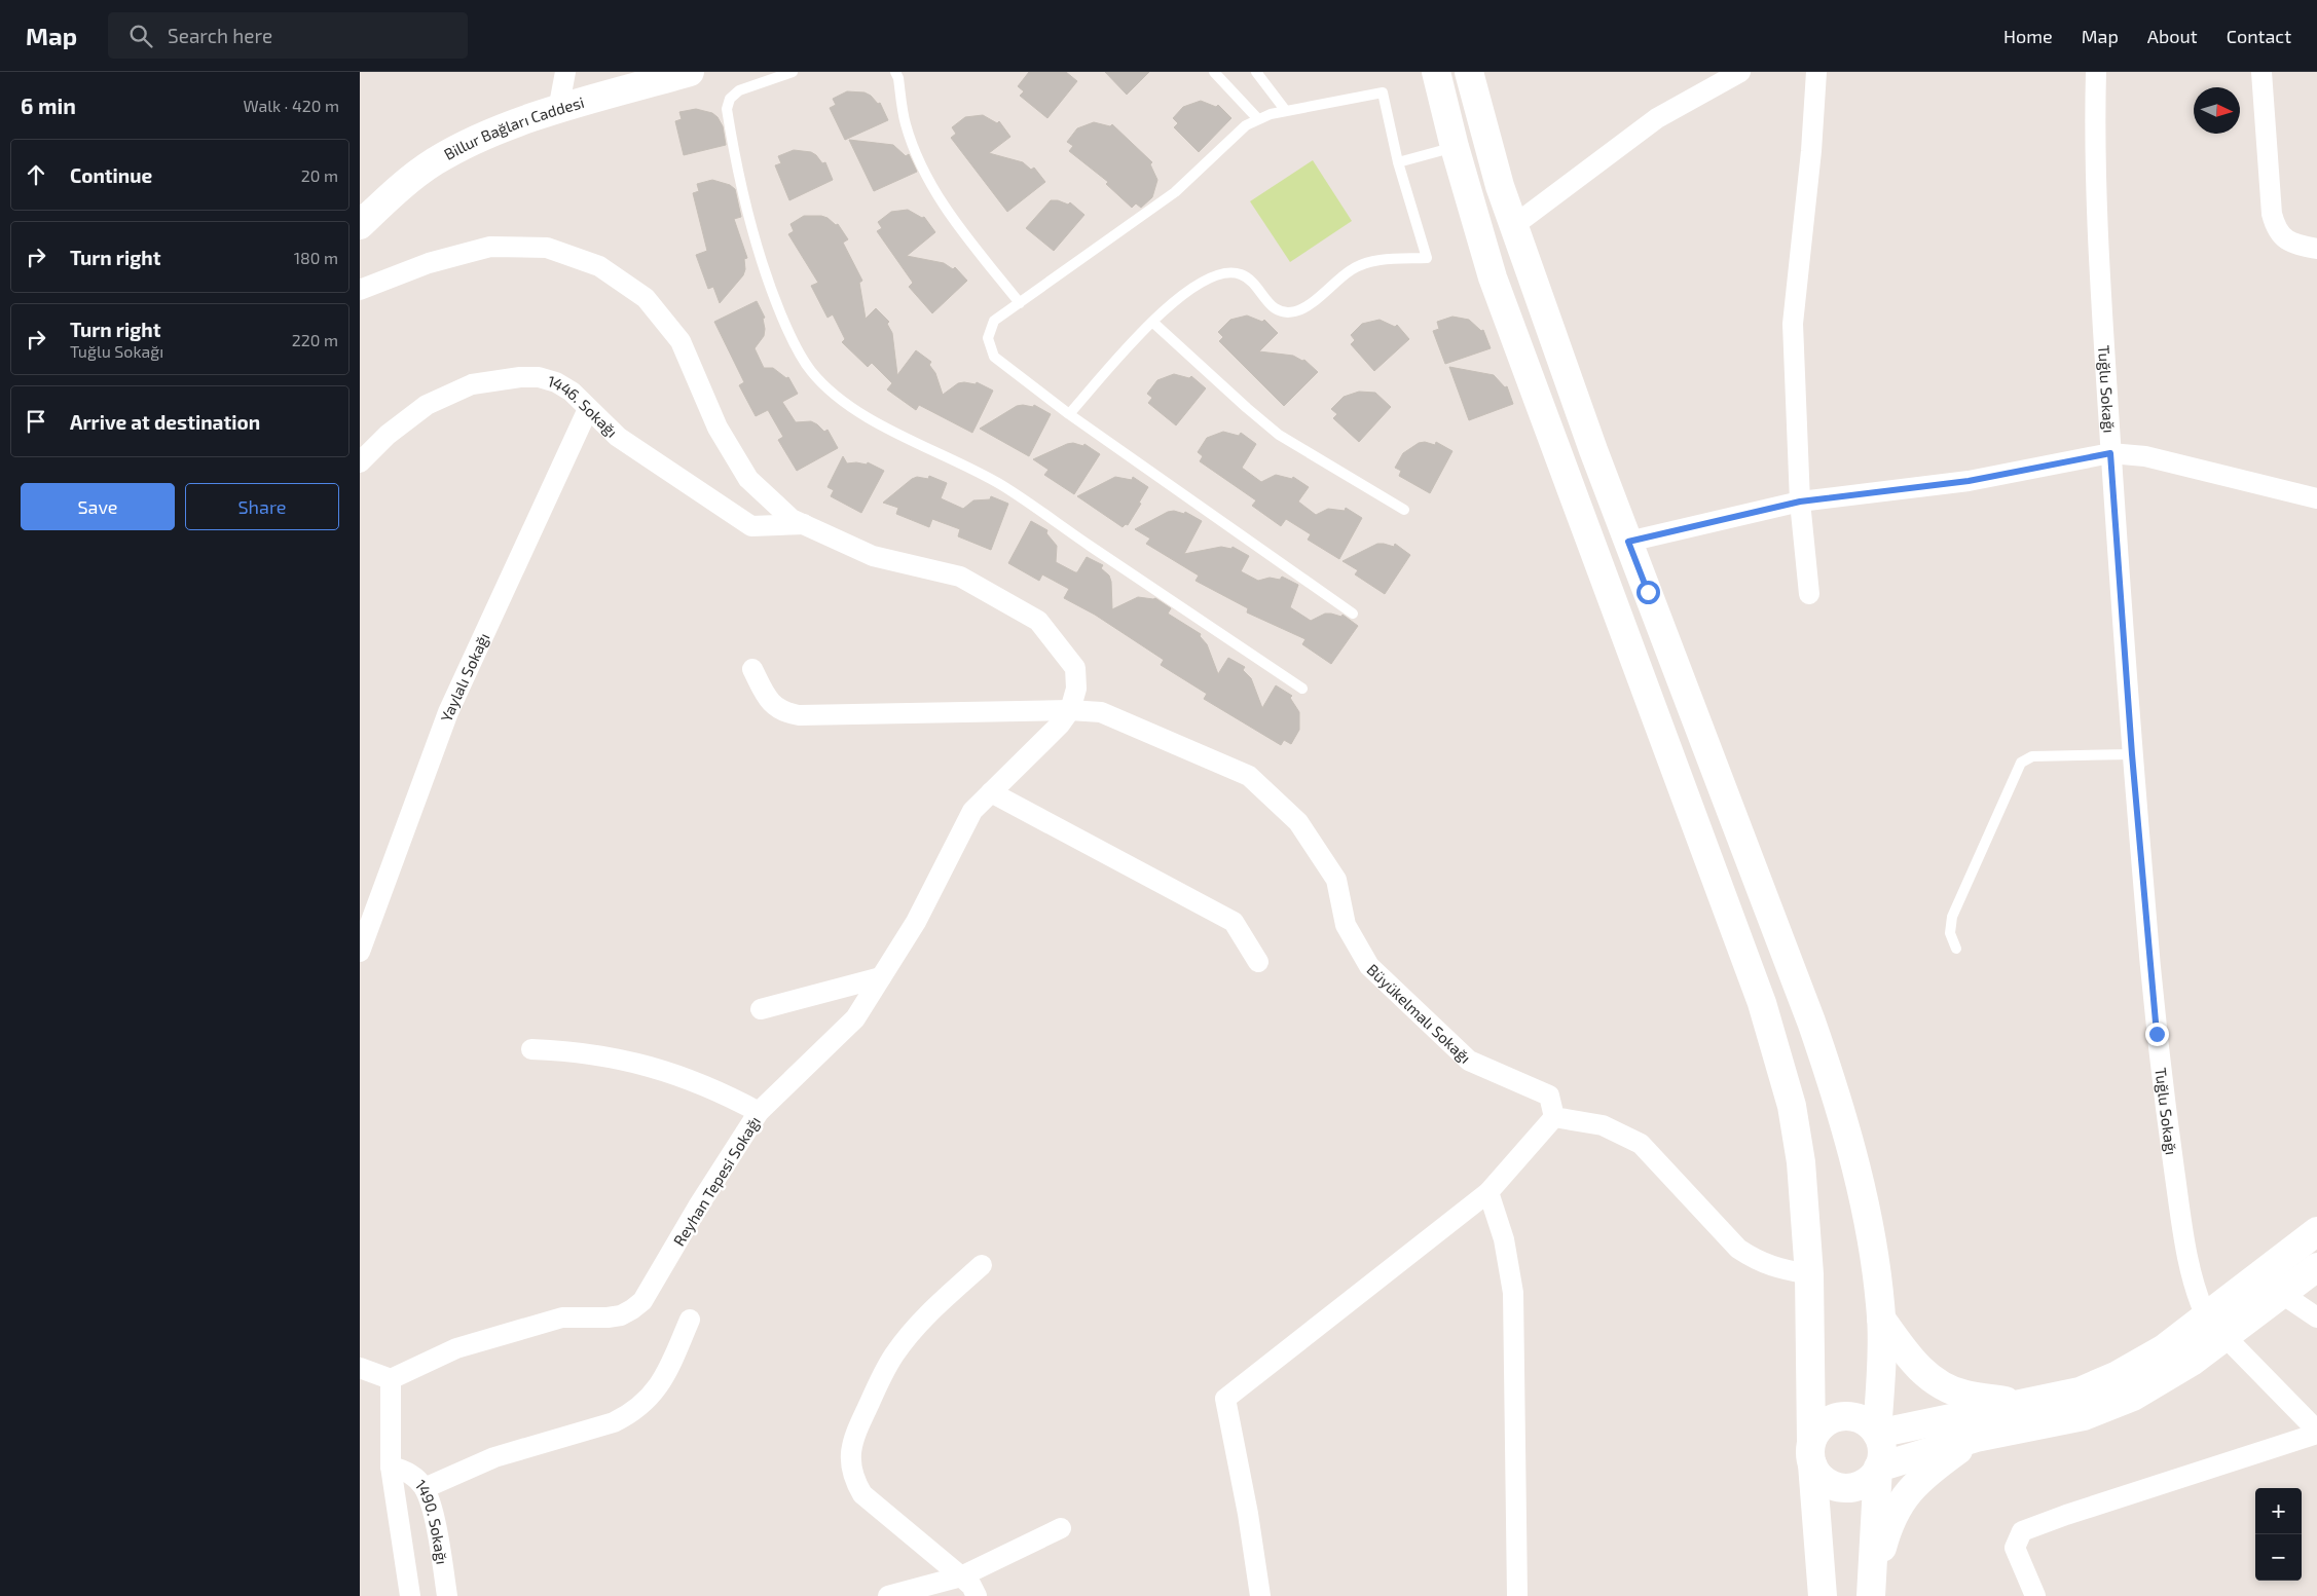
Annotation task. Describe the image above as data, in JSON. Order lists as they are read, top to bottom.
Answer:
{
  "streets": {
    "street": [
      "Billur Bağları Caddesi",
      "Tuğlu Sokağı",
      "1446. Sokağı",
      "Yaylalı Sokağı",
      "Büyükelmalı Sokağı",
      "Reyhan Tepesi Sokağı",
      "1490. Sokağı"
    ]
  },
  "crossings": [
    ["1446. Sokağı", "Yaylalı Sokağı"],
    ["Büyükelmalı Sokağı", "Reyhan Tepesi Sokağı"]
  ],
  "north": "right",
  "page": {
    "header": "Map",
    "search": "Search here",
    "nav": [
      "Home",
      "Map",
      "About",
      "Contact"
    ],
    "heading": ["6 min", "Walk · 420 m"],
    "list": [
      ["Continue", "20 m"],
      ["Turn right", "180 m"],
      ["Turn right", "Tuğlu Sokağı", "220 m"],
      "Arrive at destination"
    ],
    "buttons": ["Save", "Share"],
    "map_buttons": ["+", "−"]
  }
}
